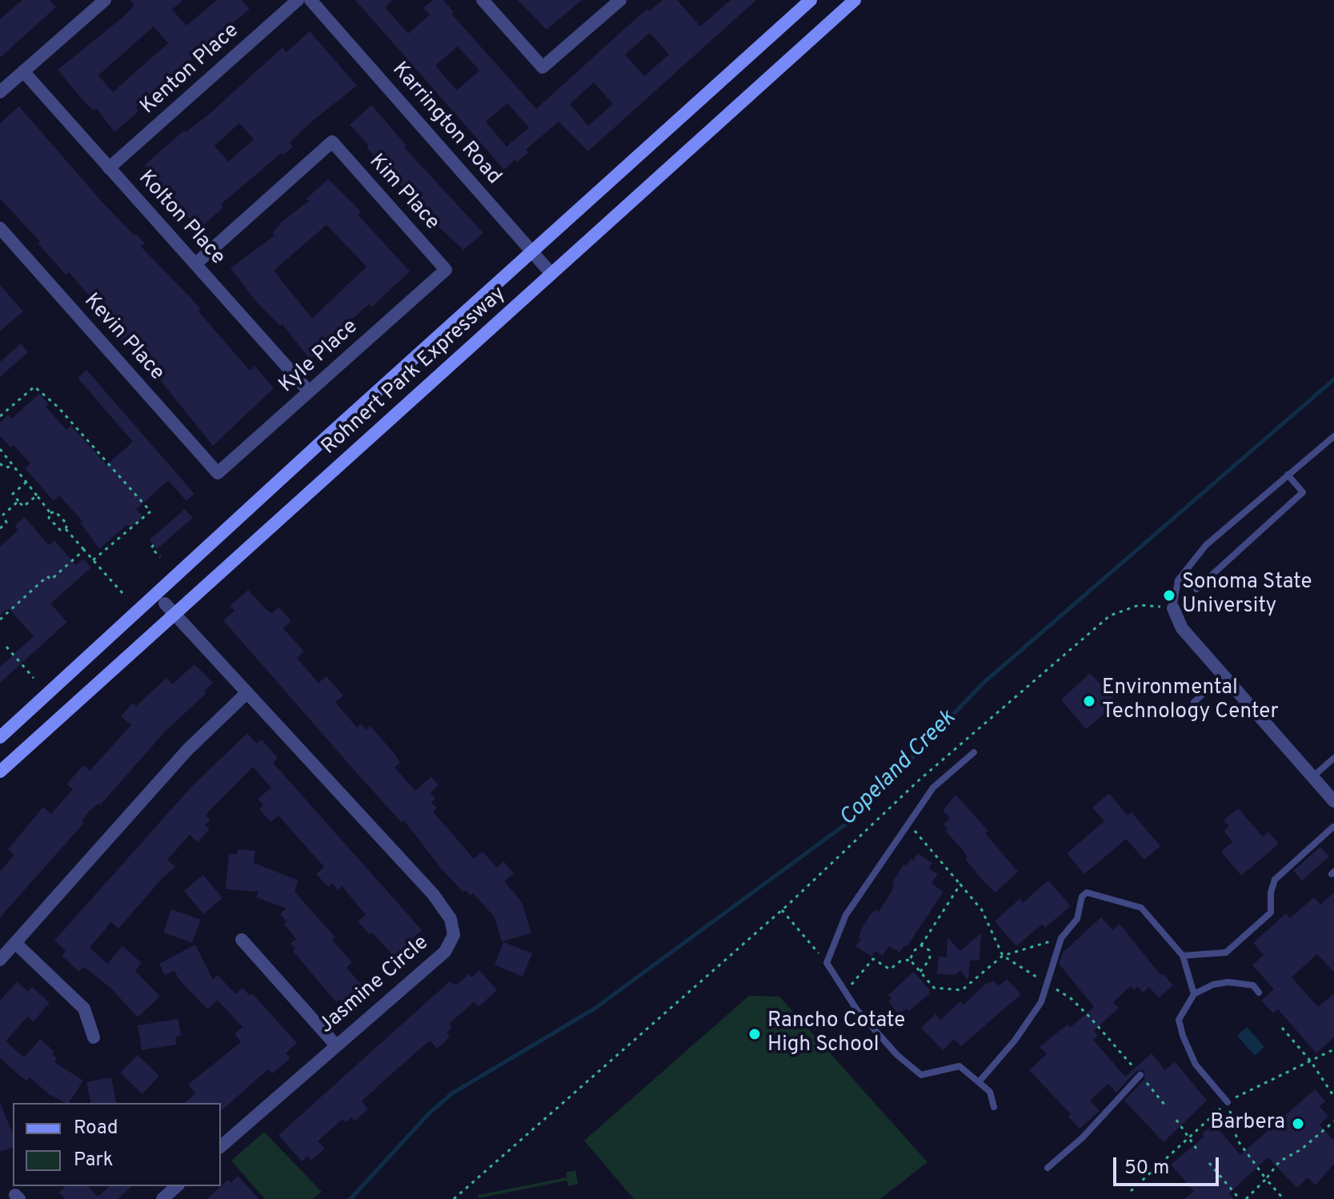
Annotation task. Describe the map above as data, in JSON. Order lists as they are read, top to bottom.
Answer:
{
  "streets": {
    "main road": ["Rohnert Park Expressway"],
    "street": [
      "Kenton Place",
      "Karrington Road",
      "Kim Place",
      "Kolton Place",
      "Kevin Place",
      "Kyle Place",
      "Jasmine Circle"
    ]
  },
  "crossings": [
    ["Kenton Place", "Kolton Place"],
    ["Karrington Road", "Rohnert Park Expressway"],
    ["Kim Place", "Kolton Place"],
    ["Kim Place", "Kyle Place"],
    ["Kolton Place", "Kyle Place"],
    ["Kevin Place", "Kyle Place"],
    ["Rohnert Park Expressway", "Jasmine Circle"]
  ],
  "water": ["Copeland Creek"],
  "places": [
    "Sonoma State University",
    "Environmental Technology Center",
    "Rancho Cotate High School",
    "Barbera"
  ],
  "legend": ["Road", "Park"],
  "scale_bar": "50 m"
}
